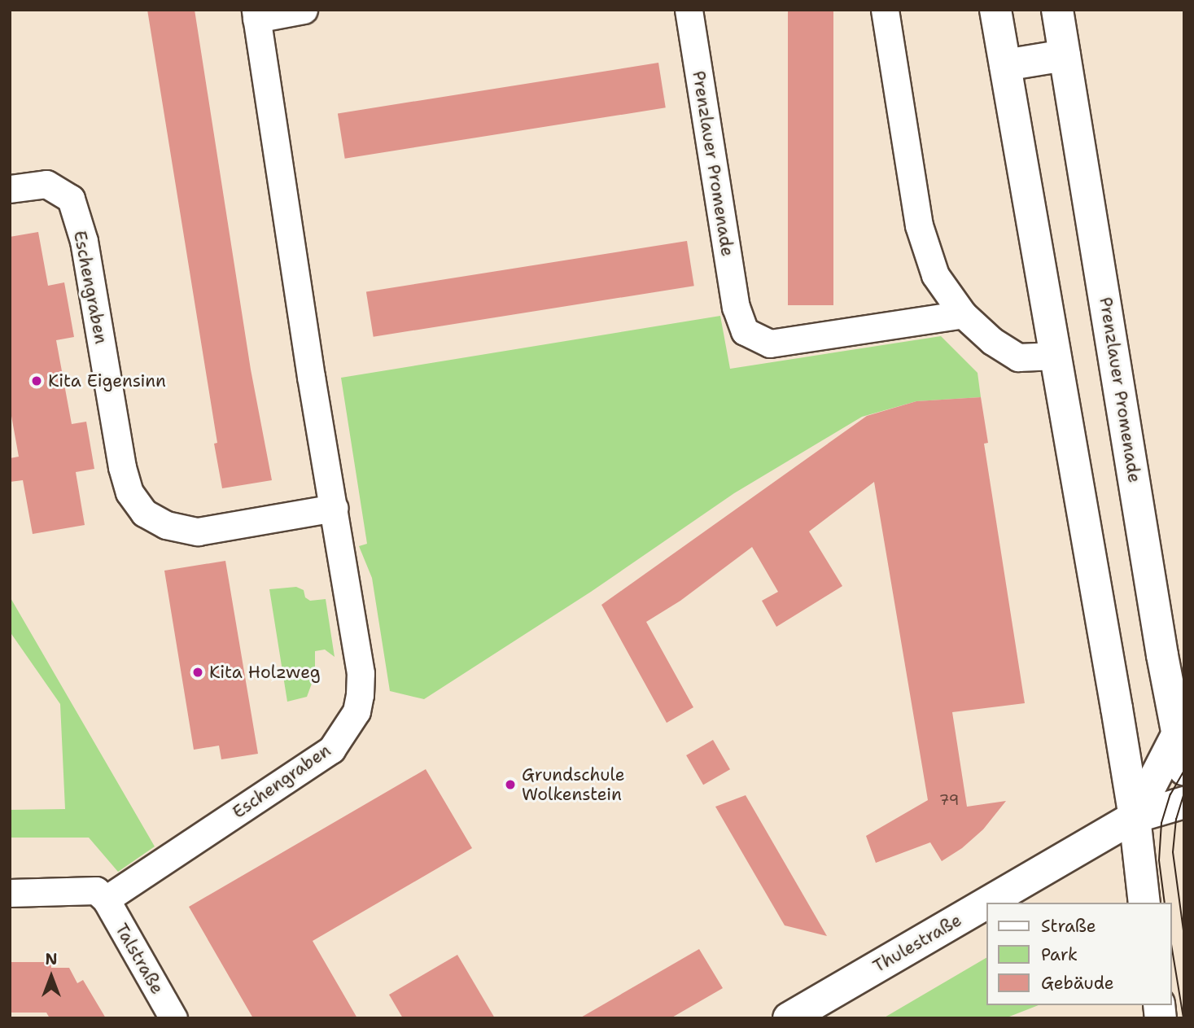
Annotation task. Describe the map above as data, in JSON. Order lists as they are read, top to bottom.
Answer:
{
  "streets": {
    "main road": ["Prenzlauer Promenade", "Thulestraße"],
    "street": ["Eschengraben", "Talstraße"]
  },
  "crossings": [
    ["Eschengraben", "Talstraße"]
  ],
  "places": ["Kita Eigensinn", "Kita Holzweg", "Grundschule Wolkenstein"],
  "house_numbers": ["79"],
  "legend": ["Straße", "Park", "Gebäude"],
  "north": "top"
}
